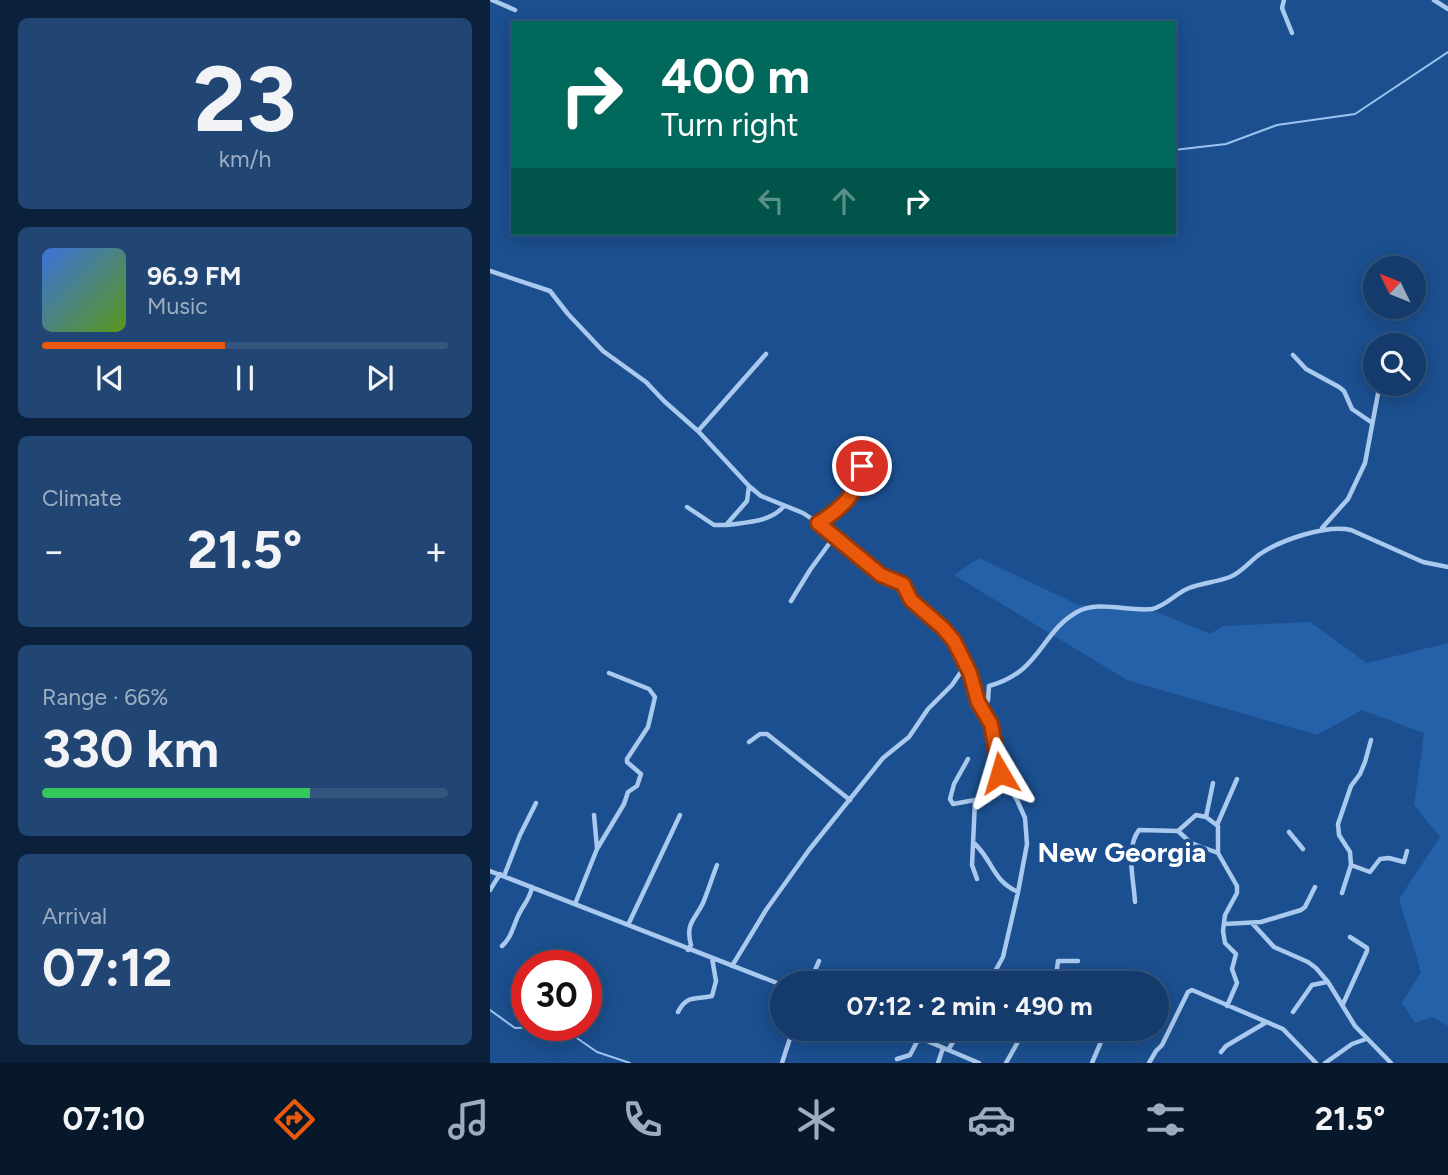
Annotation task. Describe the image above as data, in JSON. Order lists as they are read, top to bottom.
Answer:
{
  "districts": ["New Georgia"],
  "north": "top left",
  "page": {
    "tile": [
      ["23", "km/h"],
      "Climate",
      ["Range · 66%", "330 km"],
      ["Arrival", "07:12"]
    ],
    "turn": ["400 m", "Turn right"],
    "song": ["96.9 FM", "Music"],
    "heat": ["−", "21.5°", "+"],
    "limit": "30",
    "trip": "07:12 · 2 min · 490 m",
    "tabs": ["07:10", "21.5°"]
  }
}
